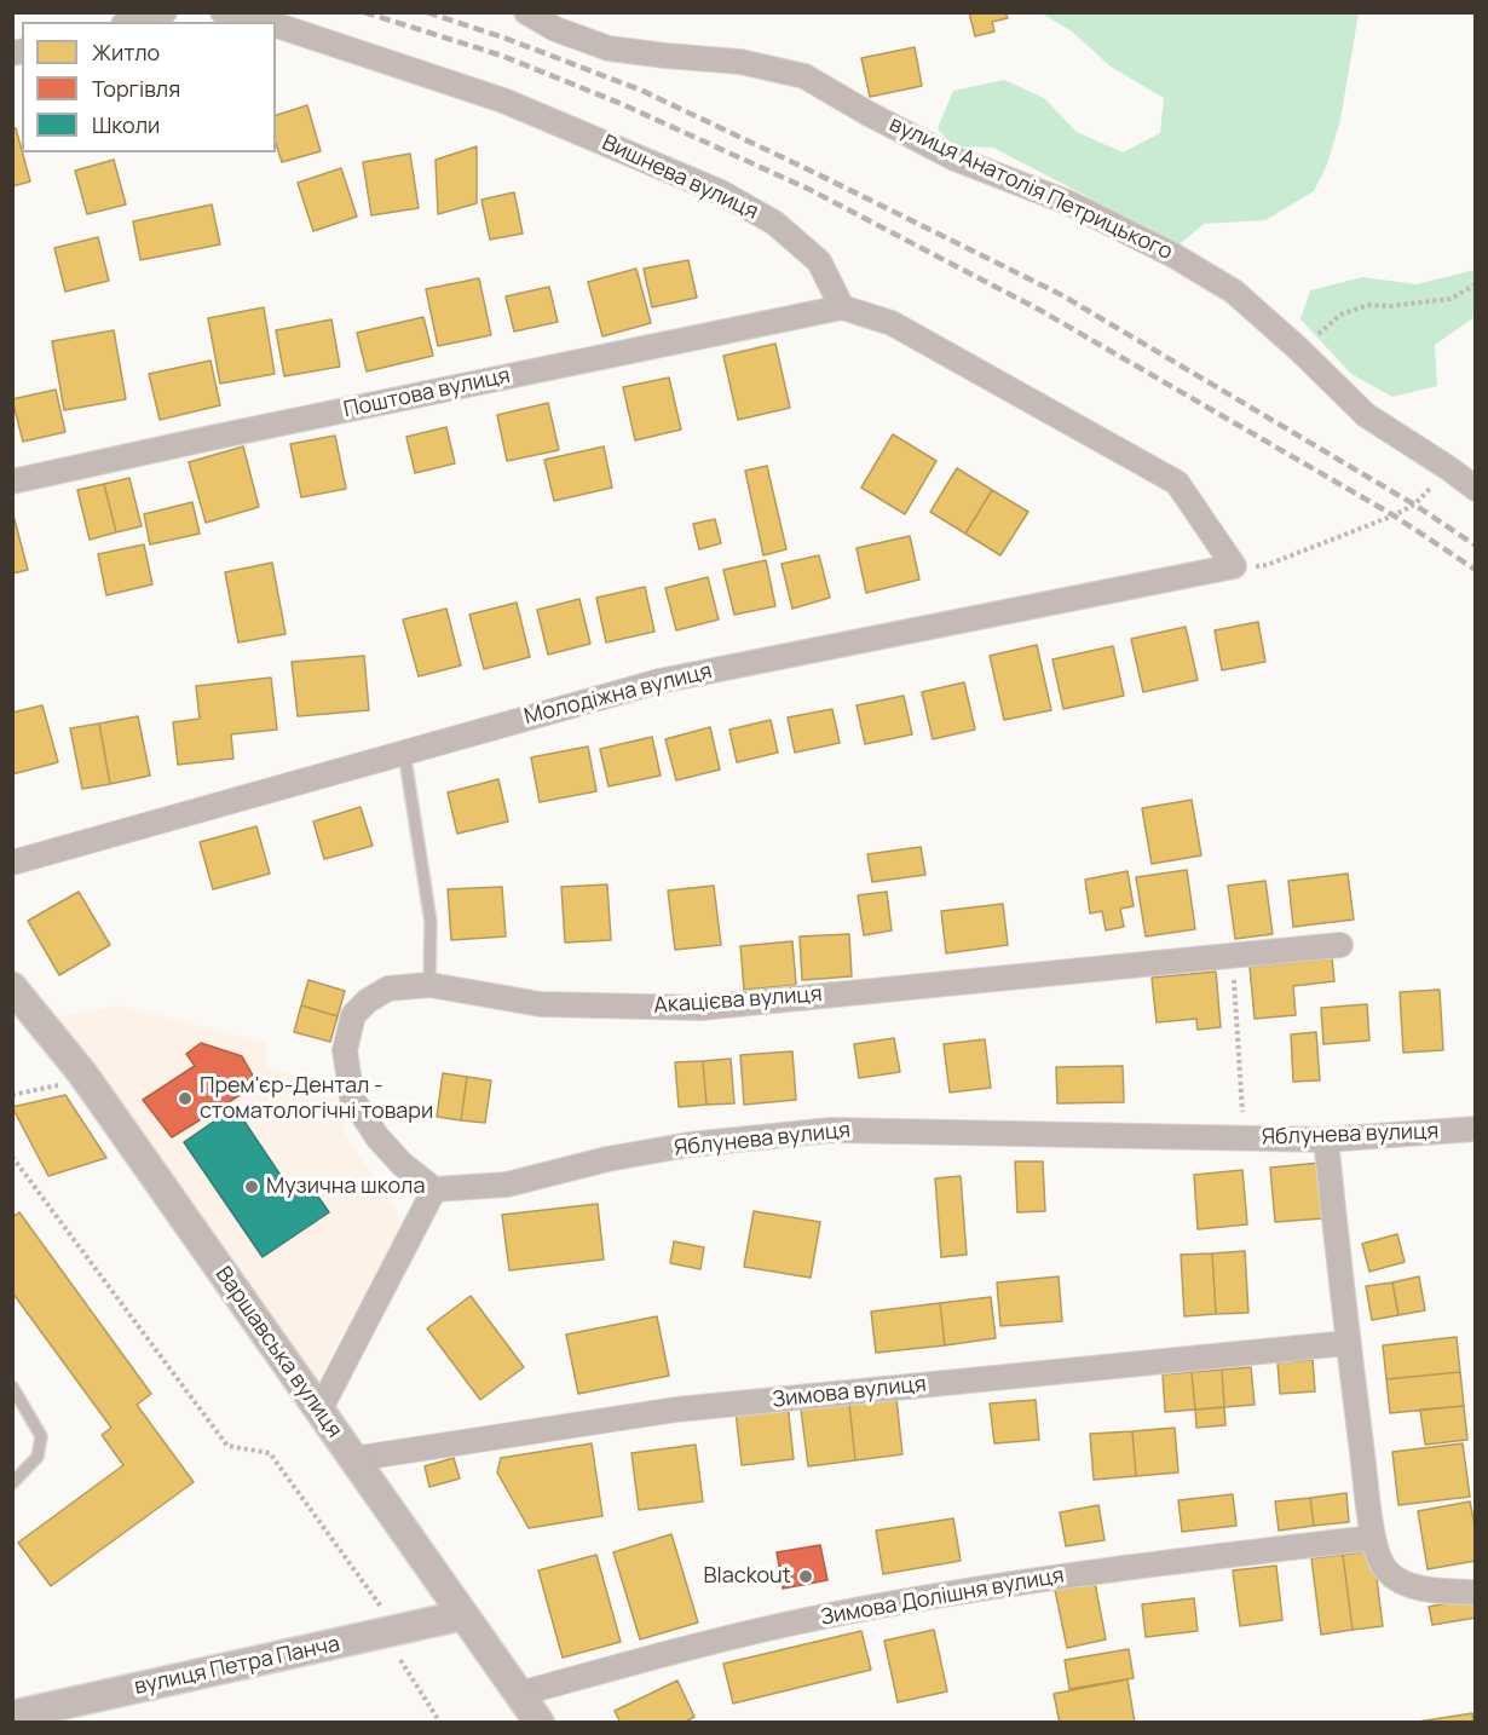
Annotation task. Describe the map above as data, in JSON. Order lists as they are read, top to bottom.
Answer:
{
  "streets": {
    "street": [
      "Вишнева вулиця",
      "вулиця Анатолія Петрицького",
      "Поштова вулиця",
      "Молодіжна вулиця",
      "Акацієва вулиця",
      "Яблунева вулиця",
      "Варшавська вулиця",
      "Зимова вулиця",
      "Зимова Долішня вулиця",
      "вулиця Петра Панча"
    ]
  },
  "crossings": [
    ["Вишнева вулиця", "Поштова вулиця"],
    ["Акацієва вулиця", "Яблунева вулиця"],
    ["Варшавська вулиця", "Зимова вулиця"],
    ["Варшавська вулиця", "Зимова Долішня вулиця"],
    ["Варшавська вулиця", "вулиця Петра Панча"]
  ],
  "places": ["Прем'єр-Дентал - стоматологічні товари", "Музична школа", "Blackout"],
  "legend": ["Житло", "Торгівля", "Школи"]
}
